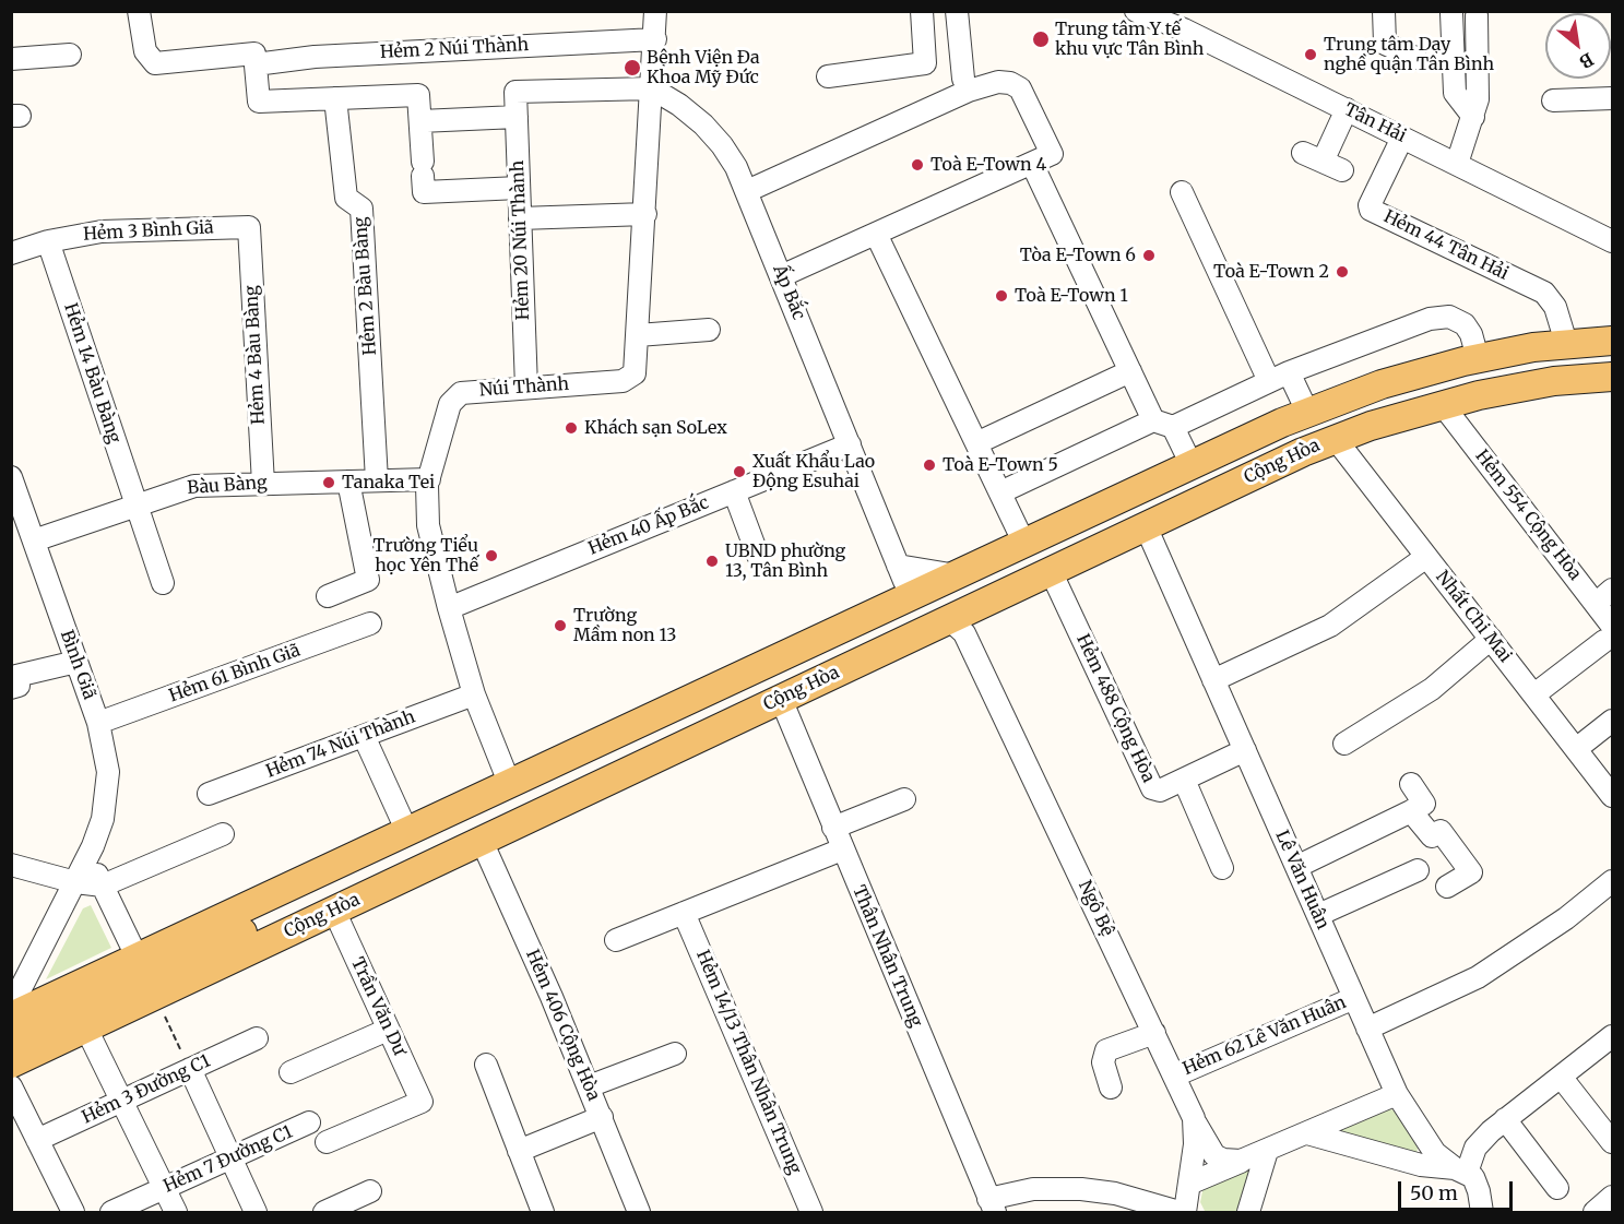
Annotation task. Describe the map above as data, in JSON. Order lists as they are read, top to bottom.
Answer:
{
  "streets": {
    "main road": ["Cộng Hòa"],
    "street": [
      "Hẻm 2 Núi Thành",
      "Tân Hải",
      "Hẻm 3 Bình Giã",
      "Hẻm 20 Núi Thành",
      "Hẻm 44 Tân Hải",
      "Hẻm 2 Bàu Bàng",
      "Ấp Bắc",
      "Hẻm 4 Bàu Bàng",
      "Hẻm 14 Bàu Bàng",
      "Núi Thành",
      "Bàu Bàng",
      "Hẻm 554 Cộng Hòa",
      "Hẻm 40 Ấp Bắc",
      "Nhất Chi Mai",
      "Bình Giã",
      "Hẻm 61 Bình Giã",
      "Hẻm 488 Cộng Hòa",
      "Hẻm 74 Núi Thành",
      "Lê Văn Huân",
      "Ngô Bệ",
      "Thân Nhân Trung",
      "Trần Văn Dư",
      "Hẻm 406 Cộng Hòa",
      "Hẻm 62 Lê Văn Huân",
      "Hẻm 14/13 Thân Nhân Trung",
      "Hẻm 3 Đường C1",
      "Hẻm 7 Đường C1"
    ]
  },
  "crossings": [
    ["Tân Hải", "Hẻm 44 Tân Hải"],
    ["Hẻm 3 Bình Giã", "Hẻm 4 Bàu Bàng"],
    ["Hẻm 3 Bình Giã", "Hẻm 14 Bàu Bàng"],
    ["Hẻm 20 Núi Thành", "Ấp Bắc"],
    ["Hẻm 20 Núi Thành", "Núi Thành"],
    ["Hẻm 44 Tân Hải", "Cộng Hòa"],
    ["Hẻm 2 Bàu Bàng", "Bàu Bàng"],
    ["Ấp Bắc", "Núi Thành"],
    ["Ấp Bắc", "Cộng Hòa"],
    ["Ấp Bắc", "Hẻm 40 Ấp Bắc"],
    ["Ấp Bắc", "Ngô Bệ"],
    ["Hẻm 4 Bàu Bàng", "Bàu Bàng"],
    ["Hẻm 14 Bàu Bàng", "Bàu Bàng"],
    ["Núi Thành", "Cộng Hòa"],
    ["Núi Thành", "Bàu Bàng"],
    ["Núi Thành", "Hẻm 40 Ấp Bắc"],
    ["Núi Thành", "Hẻm 74 Núi Thành"],
    ["Cộng Hòa", "Hẻm 554 Cộng Hòa"],
    ["Cộng Hòa", "Nhất Chi Mai"],
    ["Cộng Hòa", "Hẻm 488 Cộng Hòa"],
    ["Cộng Hòa", "Lê Văn Huân"],
    ["Cộng Hòa", "Ngô Bệ"],
    ["Cộng Hòa", "Thân Nhân Trung"],
    ["Cộng Hòa", "Trần Văn Dư"],
    ["Cộng Hòa", "Hẻm 406 Cộng Hòa"],
    ["Bàu Bàng", "Bình Giã"],
    ["Bình Giã", "Hẻm 61 Bình Giã"],
    ["Hẻm 488 Cộng Hòa", "Lê Văn Huân"],
    ["Lê Văn Huân", "Hẻm 62 Lê Văn Huân"],
    ["Ngô Bệ", "Hẻm 62 Lê Văn Huân"]
  ],
  "places": [
    "Trung tâm Y tế khu vực Tân Bình",
    "Trung tâm Dạy nghề quận Tân Bình",
    "Bệnh Viện Đa Khoa Mỹ Đức",
    "Toà E-Town 4",
    "Tòa E-Town 6",
    "Toà E-Town 2",
    "Toà E-Town 1",
    "Khách sạn SoLex",
    "Toà E-Town 5",
    "Xuất Khẩu Lao Động Esuhai",
    "Tanaka Tei",
    "Trường Tiểu học Yên Thế",
    "UBND phường 13, Tân Bình",
    "Trường Mầm non 13"
  ],
  "scale_bar": "50 m",
  "north": "bottom right"
}
